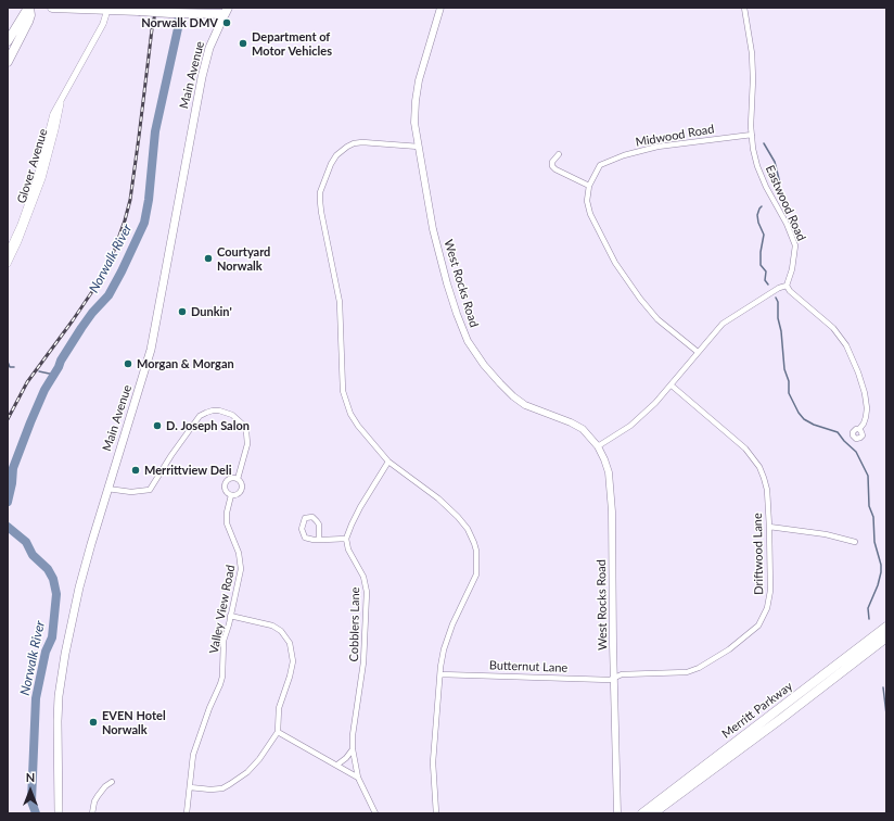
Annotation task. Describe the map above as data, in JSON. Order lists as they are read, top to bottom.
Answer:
{
  "streets": {
    "highway": ["Merritt Parkway"],
    "main road": ["Main Avenue", "West Rocks Road"],
    "street": [
      "Midwood Road",
      "Glover Avenue",
      "Eastwood Road",
      "Driftwood Lane",
      "Valley View Road",
      "Cobblers Lane",
      "Butternut Lane"
    ]
  },
  "crossings": [
    ["Main Avenue", "Valley View Road"],
    ["Midwood Road", "Eastwood Road"],
    ["West Rocks Road", "Driftwood Lane"],
    ["West Rocks Road", "Butternut Lane"],
    ["Driftwood Lane", "Butternut Lane"]
  ],
  "water": ["Norwalk River"],
  "places": [
    "Norwalk DMV",
    "Department of Motor Vehicles",
    "Courtyard Norwalk",
    "Dunkin'",
    "Morgan & Morgan",
    "D. Joseph Salon",
    "Merrittview Deli",
    "EVEN Hotel Norwalk"
  ],
  "north": "top"
}
